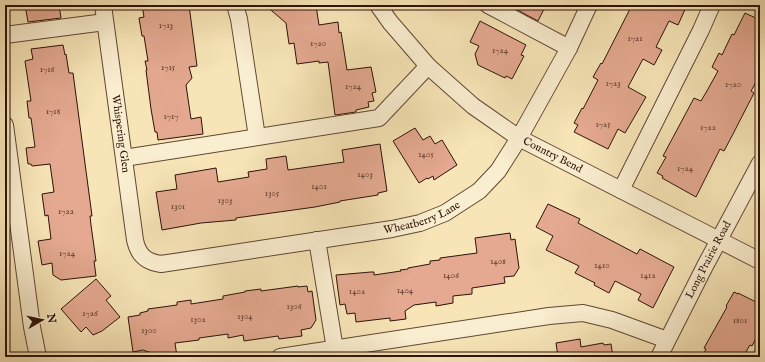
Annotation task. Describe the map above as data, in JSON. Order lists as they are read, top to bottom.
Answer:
{
  "streets": {
    "street": [
      "Whispering Glen",
      "Country Bend",
      "Wheatberry Lane",
      "Long Prairie Road"
    ]
  },
  "crossings": [
    ["Whispering Glen", "Wheatberry Lane"],
    ["Country Bend", "Wheatberry Lane"],
    ["Country Bend", "Long Prairie Road"]
  ],
  "house_numbers": [
    "1713",
    "1721",
    "1720",
    "1724",
    "1715",
    "1716",
    "1723",
    "1720",
    "1724",
    "1718",
    "1717",
    "1725",
    "1722",
    "1405",
    "1724",
    "1403",
    "1401",
    "1305",
    "1303",
    "1301",
    "1722",
    "1724",
    "1408",
    "1410",
    "1406",
    "1412",
    "1404",
    "1402",
    "1306",
    "1726",
    "1304",
    "1302",
    "1801",
    "1300"
  ],
  "north": "right"
}
